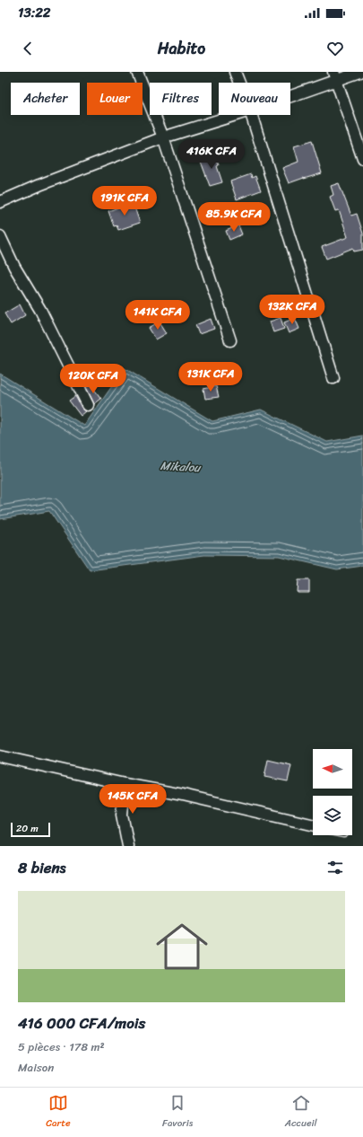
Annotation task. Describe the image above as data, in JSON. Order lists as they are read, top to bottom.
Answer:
{
  "water": ["Mikalou"],
  "scale_bar": "20 m",
  "north": "left",
  "page": {
    "status": "13:22",
    "header": "Habito",
    "chip": [
      "Acheter",
      "Louer",
      "Filtres",
      "Nouveau"
    ],
    "price": [
      "416K CFA",
      "191K CFA",
      "85.9K CFA",
      "132K CFA",
      "141K CFA",
      "131K CFA",
      "120K CFA",
      "145K CFA"
    ],
    "scale": "20 m",
    "heading": "8 biens",
    "list": [
      {
        "name": "416 000 CFA/mois",
        "note": "5 pièces · 178 m² · Maison"
      }
    ],
    "tabs": ["Carte", "Favoris", "Accueil"]
  }
}
